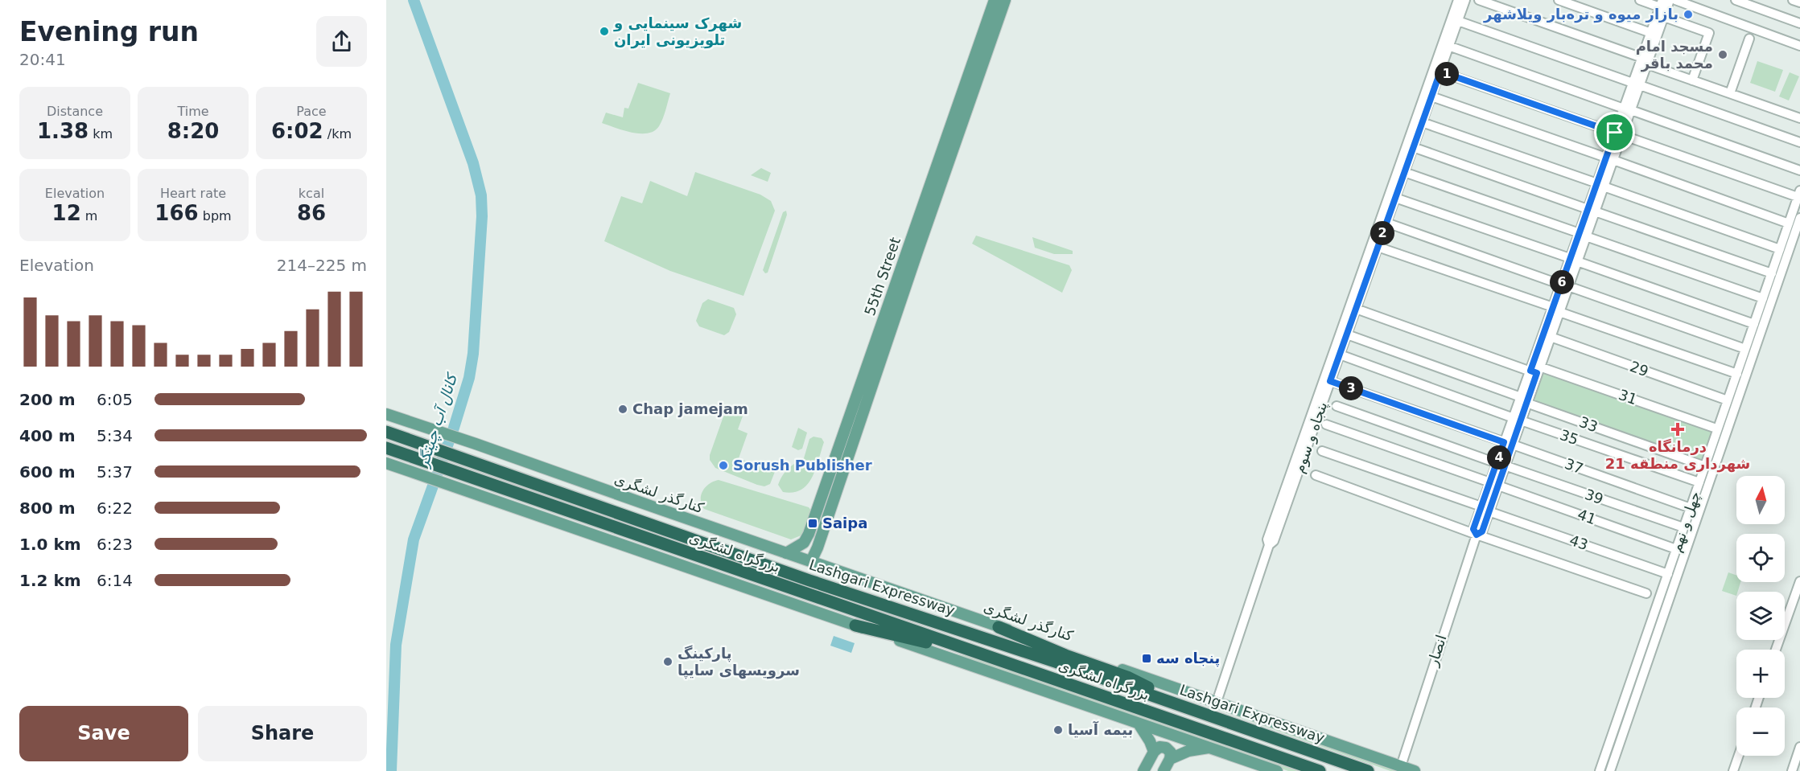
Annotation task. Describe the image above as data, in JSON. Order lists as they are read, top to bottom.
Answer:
{
  "streets": {
    "highway": ["بزرگراه لشگری", "Lashgari Expressway"],
    "main road": ["55th Street", "کنارگذر لشگری"],
    "street": [
      "29",
      "31",
      "33",
      "پنجاه و سوم",
      "35",
      "37",
      "39",
      "41",
      "چهل و نهم",
      "43",
      "انصار"
    ]
  },
  "crossings": [
    ["55th Street", "کنارگذر لشگری"],
    ["29", "چهل و نهم"],
    ["29", "انصار"],
    ["31", "پنجاه و سوم"],
    ["31", "چهل و نهم"],
    ["31", "انصار"],
    ["33", "پنجاه و سوم"],
    ["33", "چهل و نهم"],
    ["33", "انصار"],
    ["پنجاه و سوم", "35"],
    ["پنجاه و سوم", "37"],
    ["پنجاه و سوم", "کنارگذر لشگری"],
    ["35", "چهل و نهم"],
    ["35", "انصار"],
    ["37", "چهل و نهم"],
    ["37", "انصار"],
    ["کنارگذر لشگری", "انصار"],
    ["39", "چهل و نهم"],
    ["39", "انصار"],
    ["41", "چهل و نهم"],
    ["41", "انصار"],
    ["چهل و نهم", "43"],
    ["43", "انصار"]
  ],
  "water": ["کانال آب چیتگر"],
  "places": {
    "other": [
      "بازار میوه و تره‌بار ویلاشهر",
      "شهرک سینمایی و تلویزیونی ایران",
      "مسجد امام محمد باقر",
      "Chap jamejam",
      "Sorush Publisher",
      "پارکینگ سرویسهای سایپا",
      "بیمه آسیا"
    ],
    "health": ["درمانگاه شهرداری منطقه 21"],
    "transit": ["Saipa", "پنجاه سه"]
  },
  "north": "top",
  "page": {
    "heading": ["Evening run", "20:41"],
    "pins": [
      "1",
      "2",
      "6",
      "3",
      "4"
    ],
    "stats": [
      ["Distance", "1.38 km"],
      ["Time", "8:20"],
      ["Pace", "6:02 /km"],
      ["Elevation", "12 m"],
      ["Heart rate", "166 bpm"],
      ["kcal", "86"]
    ],
    "chart": ["Elevation", "214–225 m"],
    "list": [
      {
        "name": "200 m",
        "note": "6:05"
      },
      {
        "name": "400 m",
        "note": "5:34"
      },
      {
        "name": "600 m",
        "note": "5:37"
      },
      {
        "name": "800 m",
        "note": "6:22"
      },
      {
        "name": "1.0 km",
        "note": "6:23"
      },
      {
        "name": "1.2 km",
        "note": "6:14"
      }
    ],
    "map_buttons": ["+", "−"],
    "buttons": ["Save", "Share"]
  }
}
